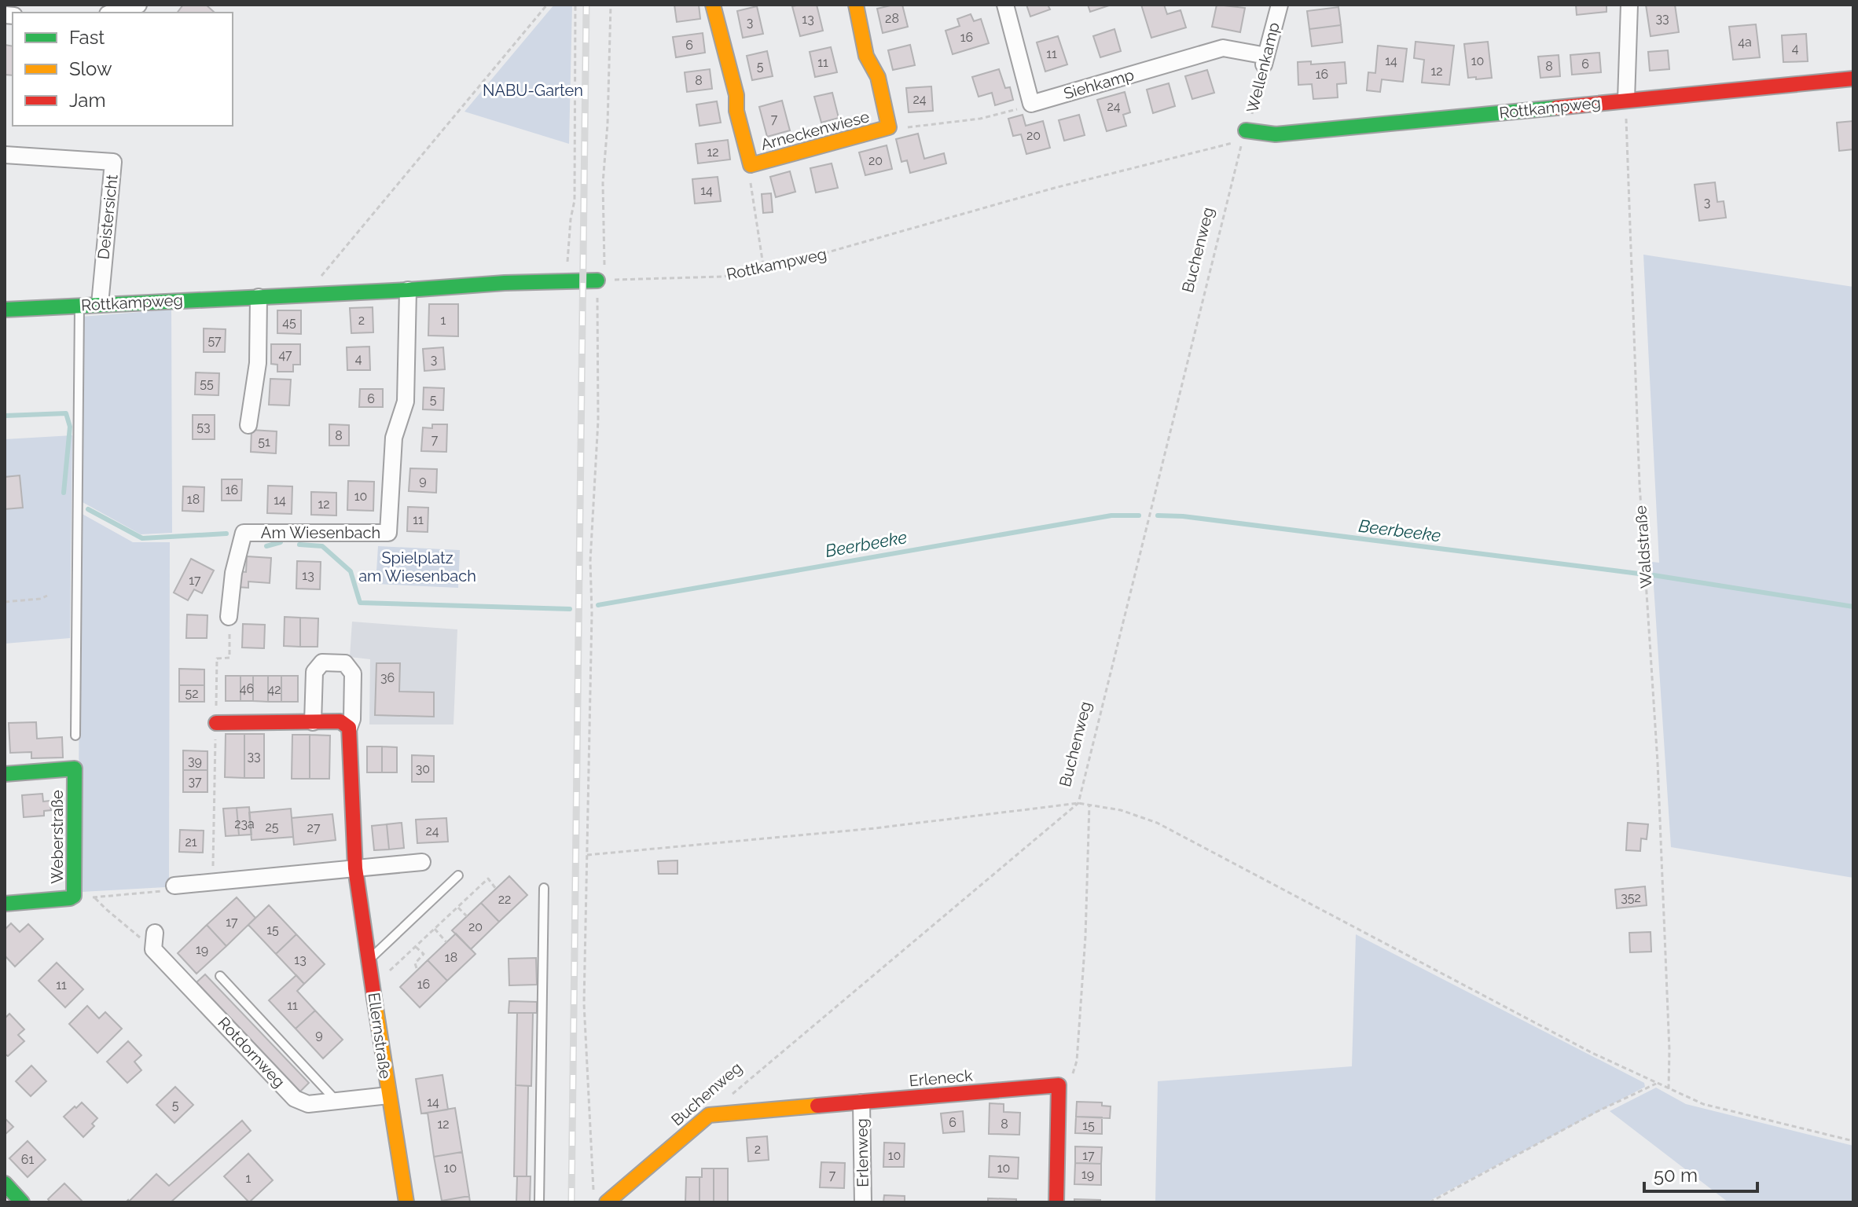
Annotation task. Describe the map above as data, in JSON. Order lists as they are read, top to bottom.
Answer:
{
  "streets": {
    "street": [
      "Wellenkamp",
      "Siehkamp",
      "Rottkampweg",
      "Arneckenwiese",
      "Deistersicht",
      "Buchenweg",
      "Am Wiesenbach",
      "Weberstraße",
      "Ellernstraße",
      "Rotdornweg",
      "Erleneck",
      "Erlenweg"
    ],
    "path": ["Waldstraße"]
  },
  "crossings": [
    ["Wellenkamp", "Siehkamp"],
    ["Wellenkamp", "Rottkampweg"],
    ["Wellenkamp", "Buchenweg"],
    ["Rottkampweg", "Deistersicht"],
    ["Rottkampweg", "Buchenweg"],
    ["Rottkampweg", "Am Wiesenbach"],
    ["Rottkampweg", "Waldstraße"],
    ["Buchenweg", "Erleneck"],
    ["Ellernstraße", "Rotdornweg"],
    ["Erleneck", "Erlenweg"]
  ],
  "water": ["Beerbeeke"],
  "parks": ["NABU-Garten", "Spielplatz am Wiesenbach"],
  "house_numbers": [
    "28",
    "33",
    "13",
    "3",
    "16",
    "4a",
    "6",
    "4",
    "11",
    "14",
    "10",
    "11",
    "6",
    "5",
    "8",
    "12",
    "16",
    "8",
    "24",
    "24",
    "7",
    "20",
    "12",
    "20",
    "14",
    "3",
    "2",
    "1",
    "45",
    "57",
    "47",
    "4",
    "3",
    "55",
    "6",
    "5",
    "53",
    "8",
    "7",
    "51",
    "9",
    "16",
    "10",
    "18",
    "14",
    "12",
    "11",
    "13",
    "17",
    "36",
    "46",
    "42",
    "52",
    "33",
    "39",
    "30",
    "37",
    "23a",
    "25",
    "27",
    "24",
    "21",
    "352",
    "22",
    "17",
    "20",
    "15",
    "19",
    "18",
    "13",
    "16",
    "11",
    "11",
    "9",
    "14",
    "5",
    "6",
    "12",
    "8",
    "15",
    "2",
    "10",
    "17",
    "61",
    "10",
    "10",
    "19",
    "7",
    "1"
  ],
  "legend": ["Fast", "Slow", "Jam"],
  "scale_bar": "50 m"
}
